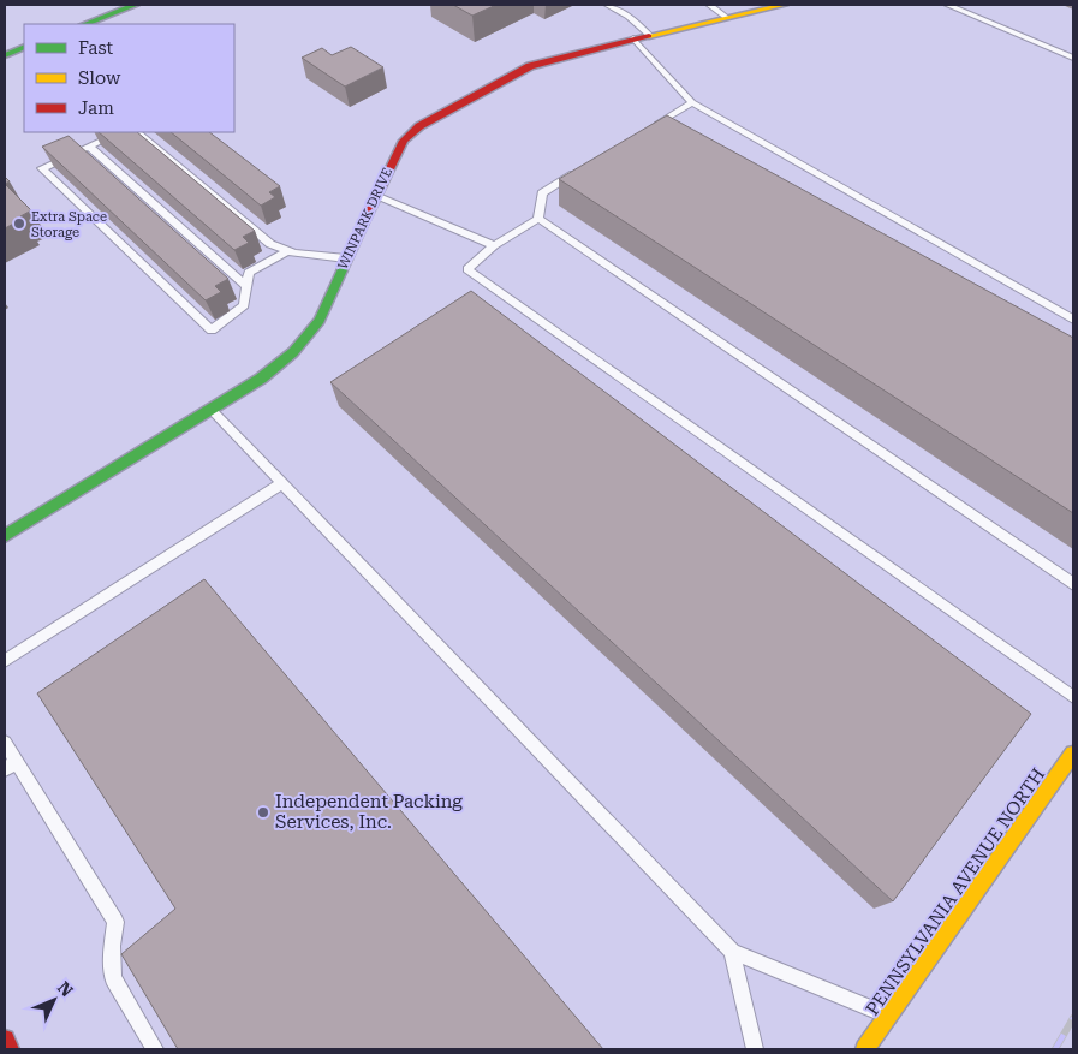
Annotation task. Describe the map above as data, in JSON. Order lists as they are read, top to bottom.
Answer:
{
  "streets": {
    "street": ["WINPARK DRIVE", "PENNSYLVANIA AVENUE NORTH"]
  },
  "places": ["Extra Space Storage", "Independent Packing Services, Inc."],
  "legend": ["Fast", "Slow", "Jam"],
  "north": "top right"
}
